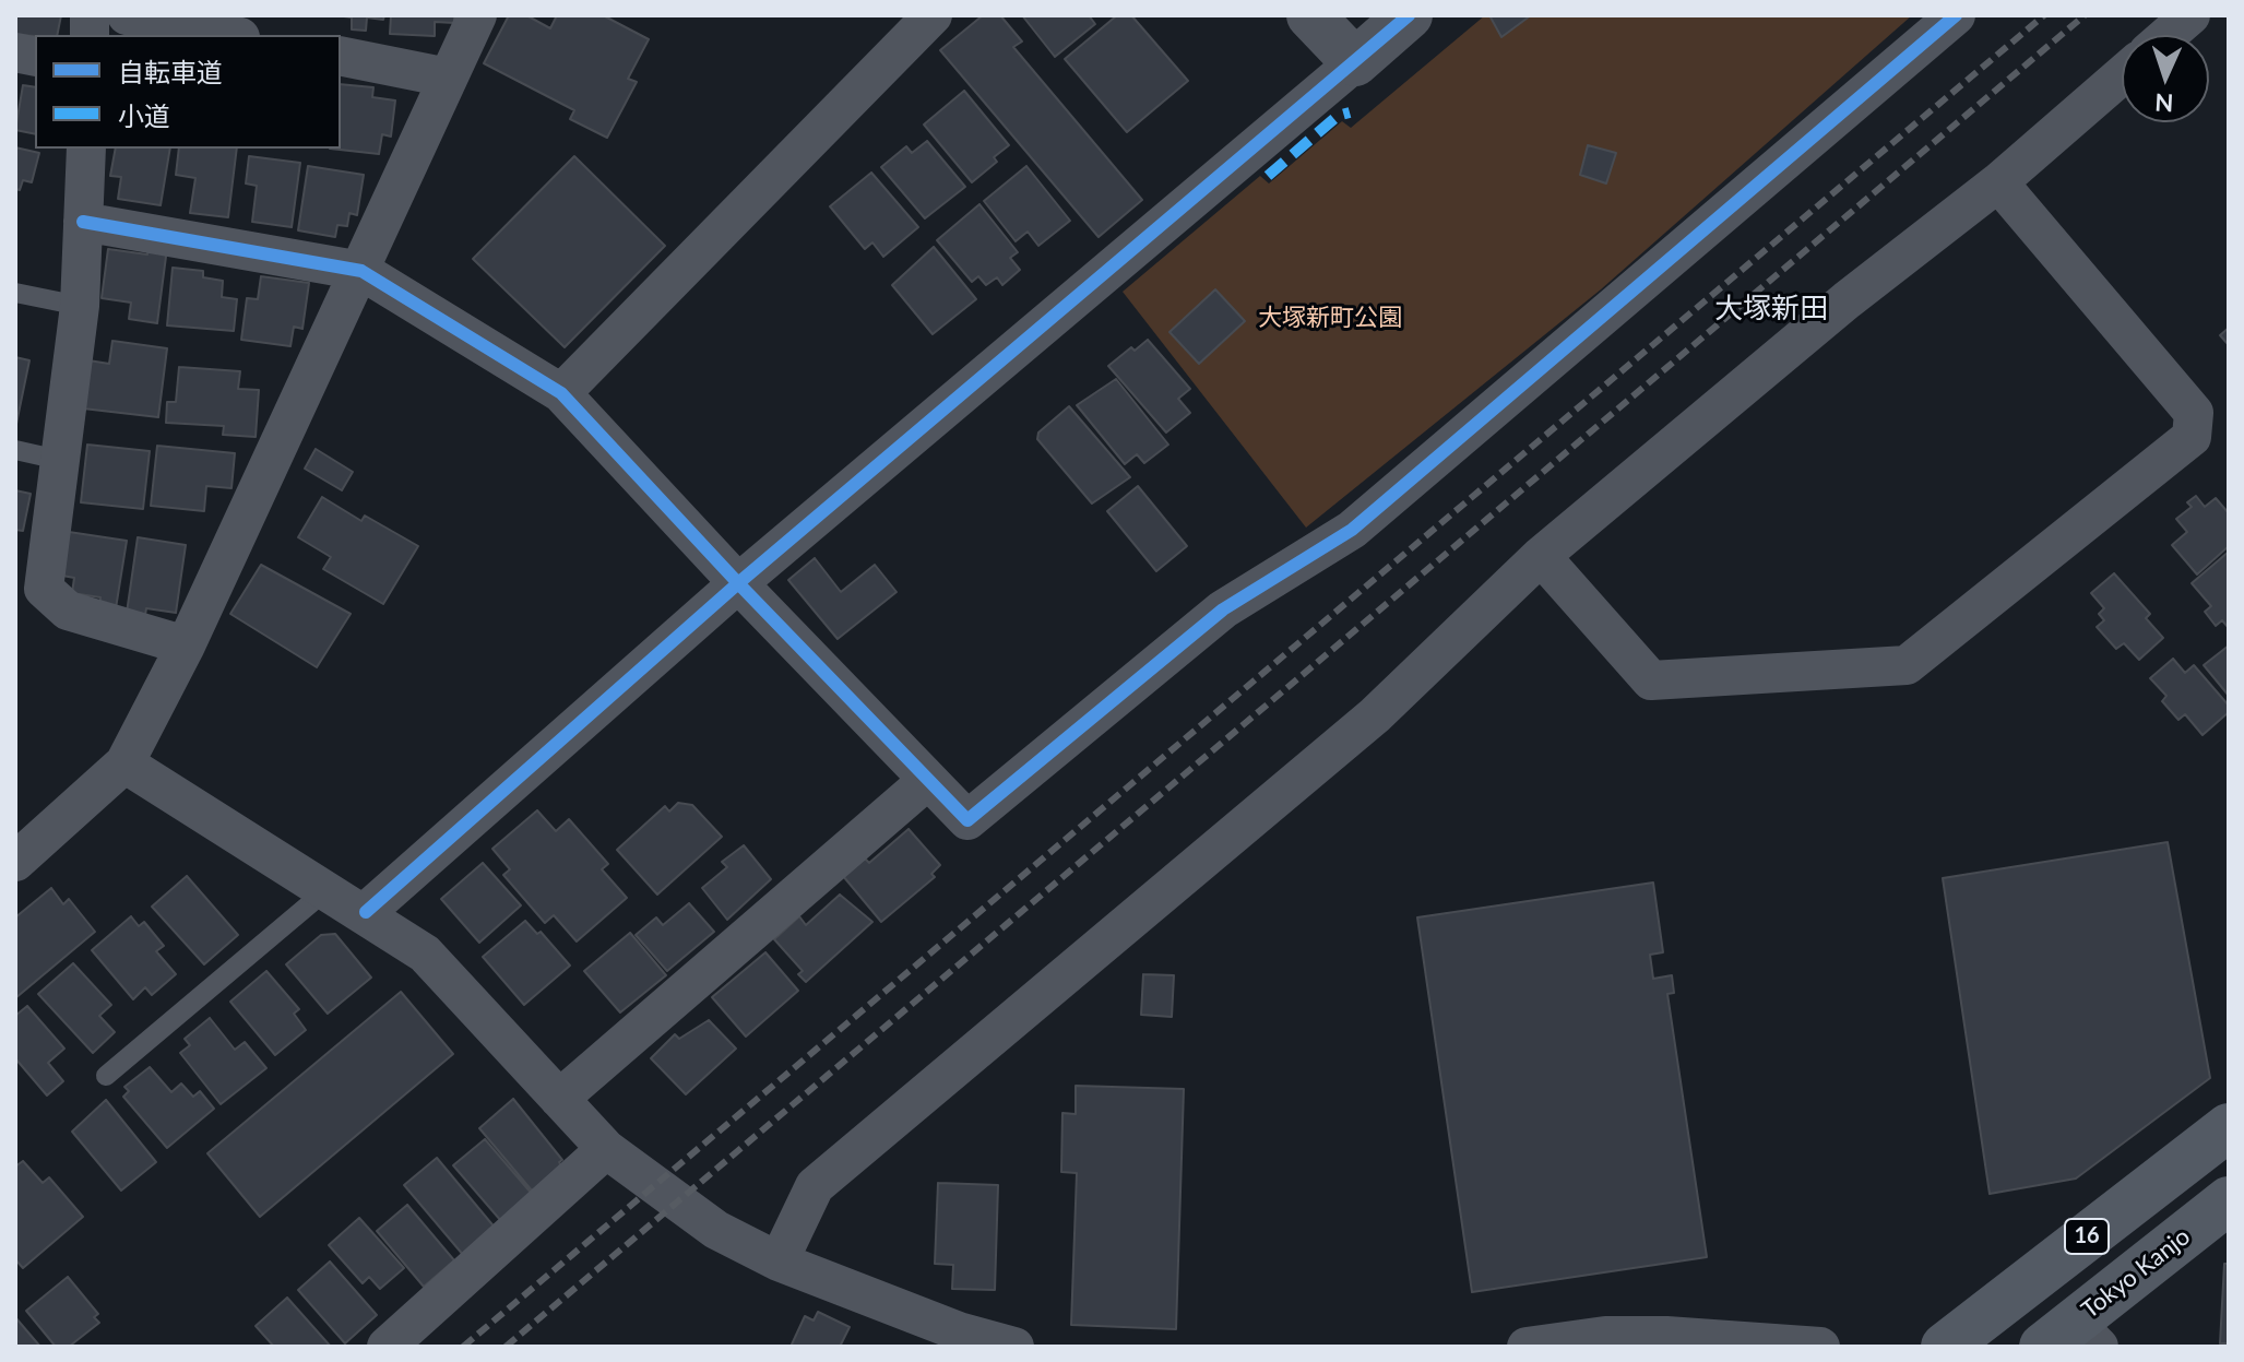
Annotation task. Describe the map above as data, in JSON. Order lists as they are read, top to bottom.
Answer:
{
  "streets": {
    "highway": ["16", "Tokyo Kanjo"]
  },
  "districts": ["大塚新田"],
  "parks": ["大塚新町公園"],
  "legend": ["自転車道", "小道"],
  "north": "bottom"
}
